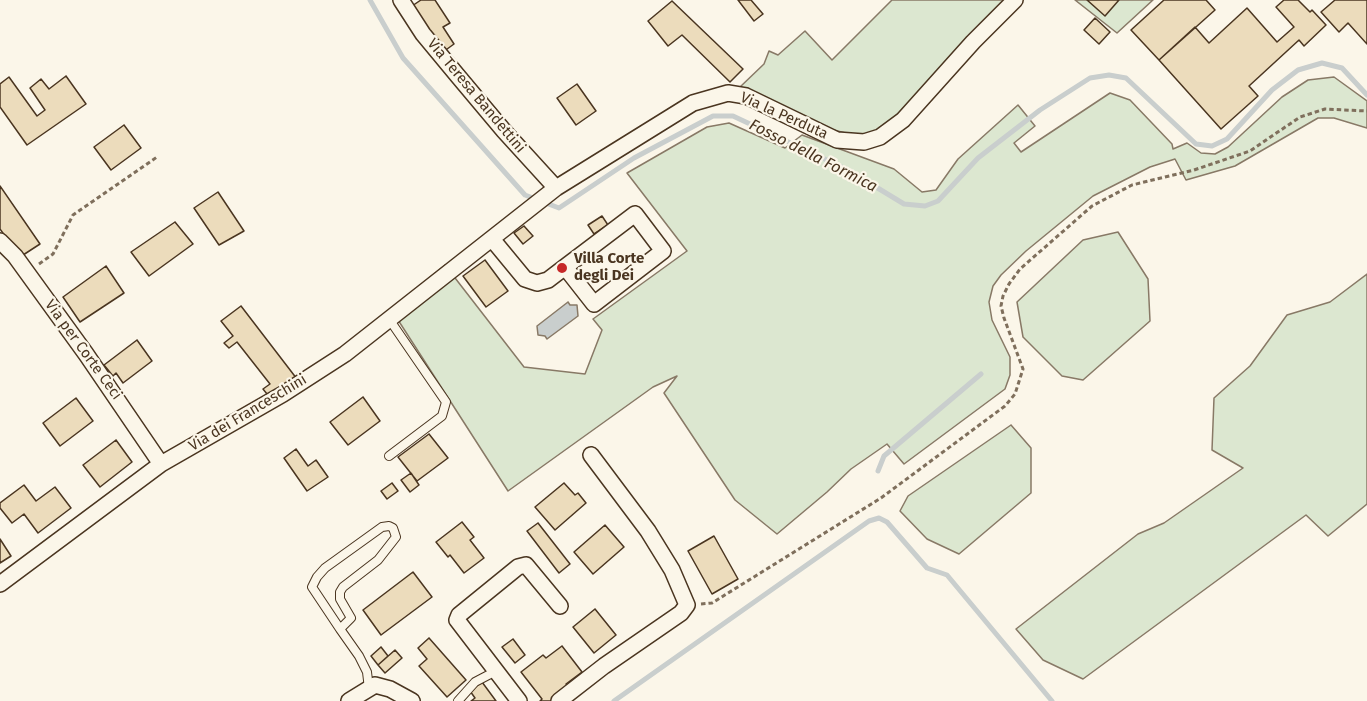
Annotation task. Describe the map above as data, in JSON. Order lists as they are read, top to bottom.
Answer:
{
  "streets": {
    "street": [
      "Via Teresa Bandettini",
      "Via la Perduta",
      "Via per Corte Ceci",
      "Via dei Franceschini"
    ]
  },
  "crossings": [
    ["Via Teresa Bandettini", "Via la Perduta"],
    ["Via Teresa Bandettini", "Via dei Franceschini"],
    ["Via la Perduta", "Via dei Franceschini"],
    ["Via per Corte Ceci", "Via dei Franceschini"]
  ],
  "water": ["Fosso della Formica"],
  "places": ["Villa Corte degli Dei"]
}
